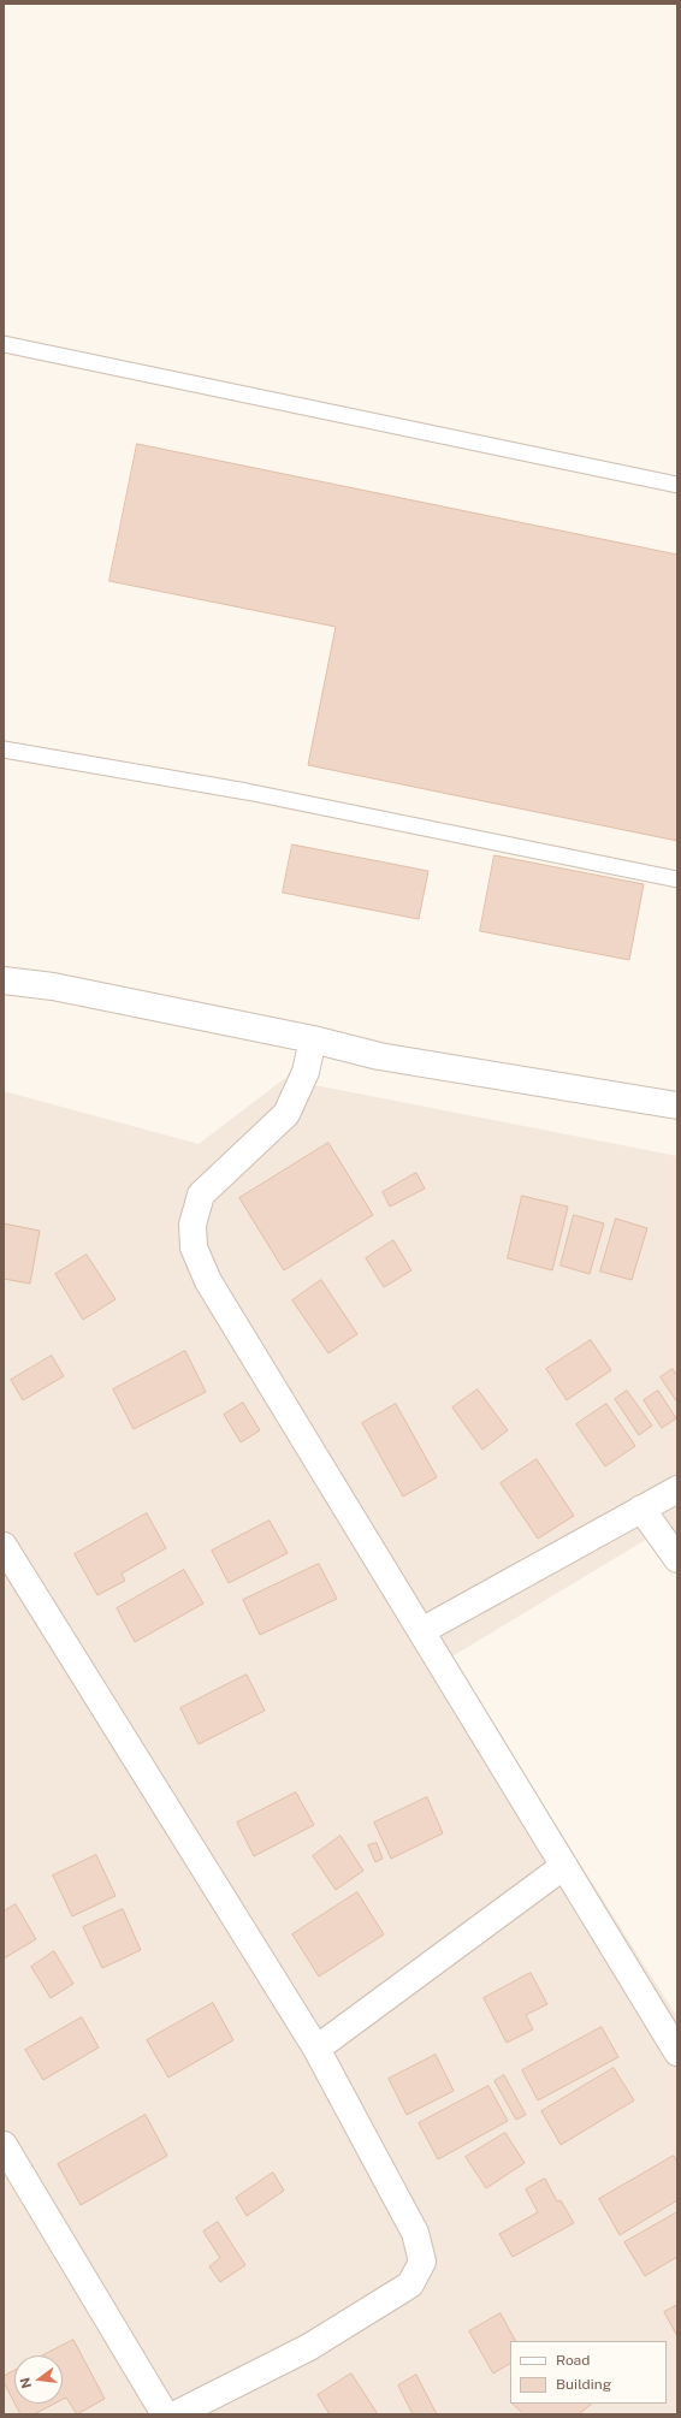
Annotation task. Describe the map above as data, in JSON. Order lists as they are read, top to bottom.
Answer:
{
  "legend": ["Road", "Building"],
  "north": "left"
}
